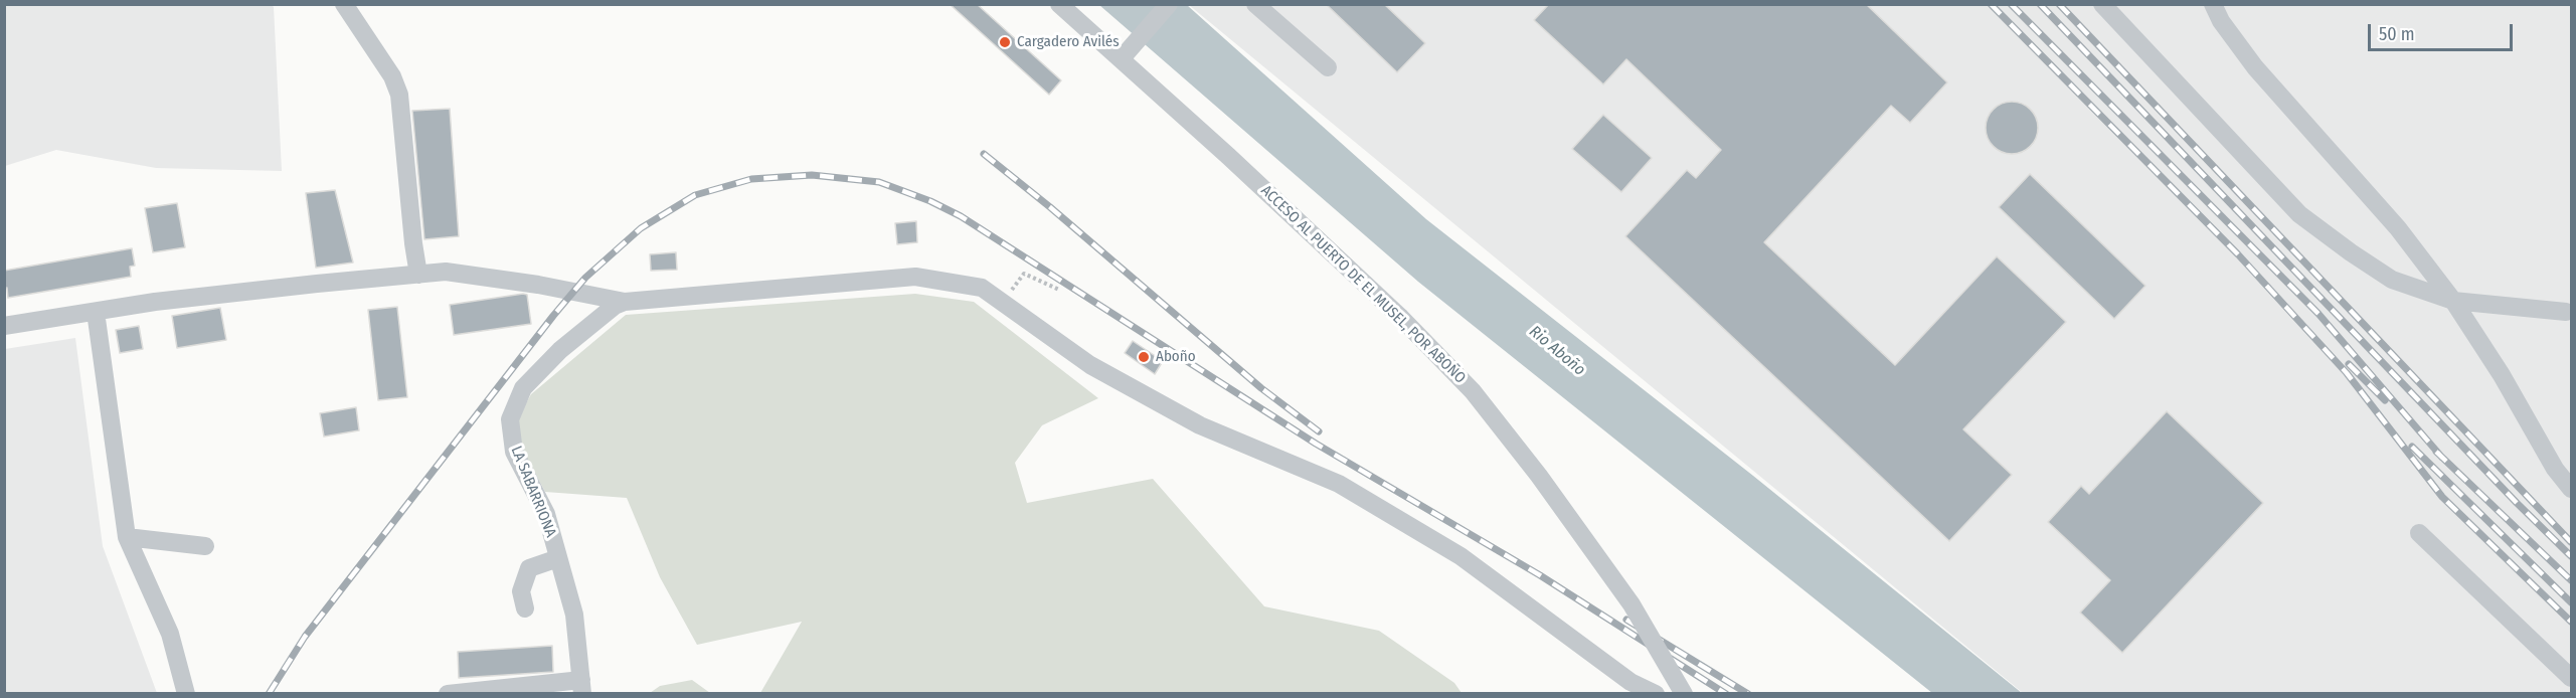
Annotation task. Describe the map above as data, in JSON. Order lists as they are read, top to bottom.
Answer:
{
  "streets": {
    "street": ["ACCESO AL PUERTO DE EL MUSEL, POR ABOÑO", "LA SABARRIONA"]
  },
  "water": ["Rio Aboño"],
  "places": ["Cargadero Avilés", "Aboño"],
  "scale_bar": "50 m"
}
